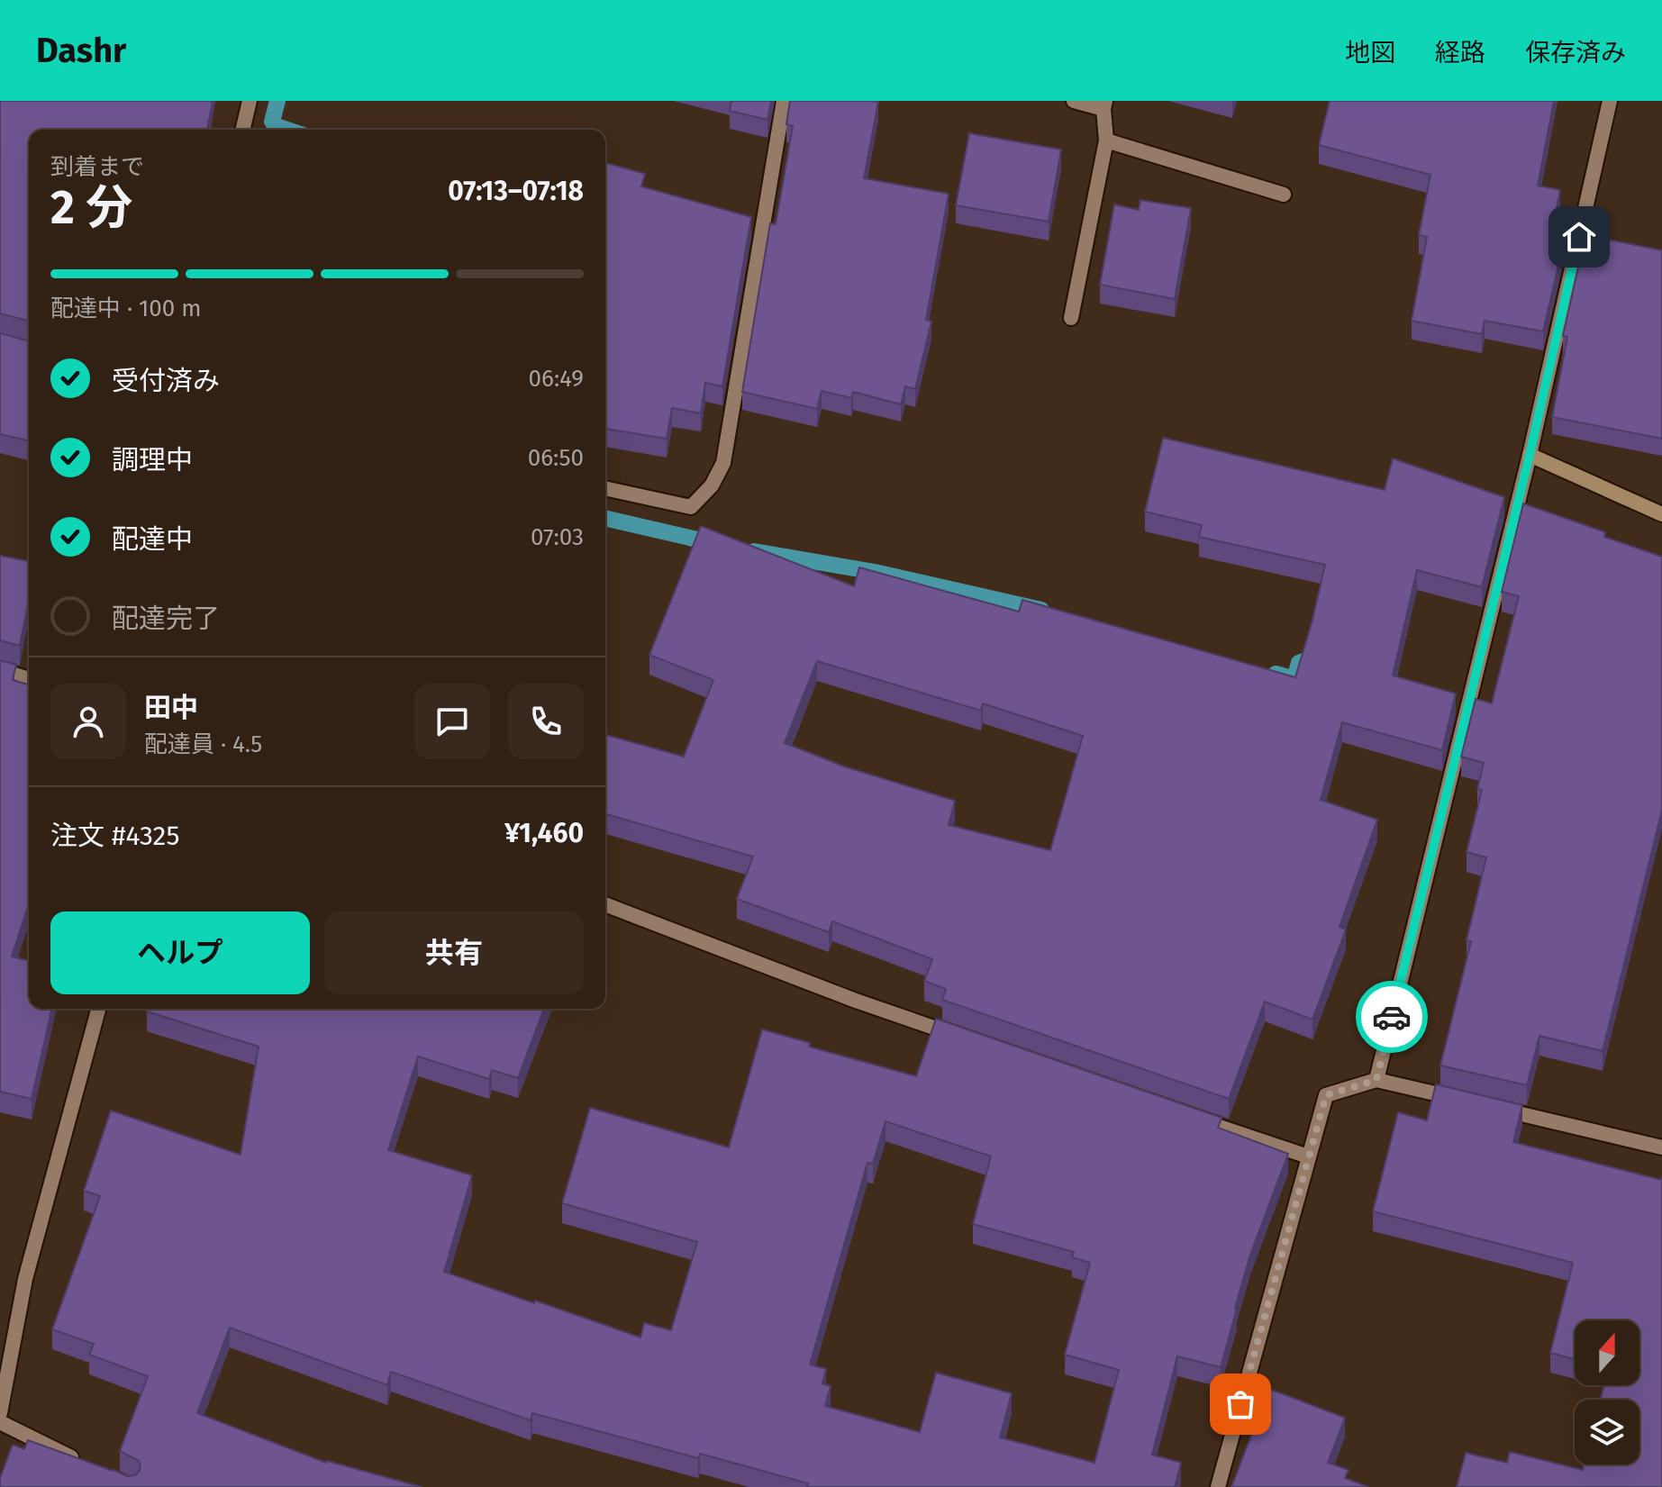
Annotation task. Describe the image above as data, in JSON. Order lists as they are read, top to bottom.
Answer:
{
  "north": "top",
  "page": {
    "header": "Dashr",
    "nav": ["地図", "経路", "保存済み"],
    "heading": ["2 分", "到着まで", "07:13–07:18"],
    "panel": [
      "田中",
      "配達員 · 4.5",
      "注文 #4325",
      "¥1,460"
    ],
    "bar": "配達中 · 100 m",
    "list": [
      ["受付済み", "06:49"],
      ["調理中", "06:50"],
      ["配達中", "07:03"],
      "配達完了"
    ],
    "buttons": ["ヘルプ", "共有"]
  }
}
